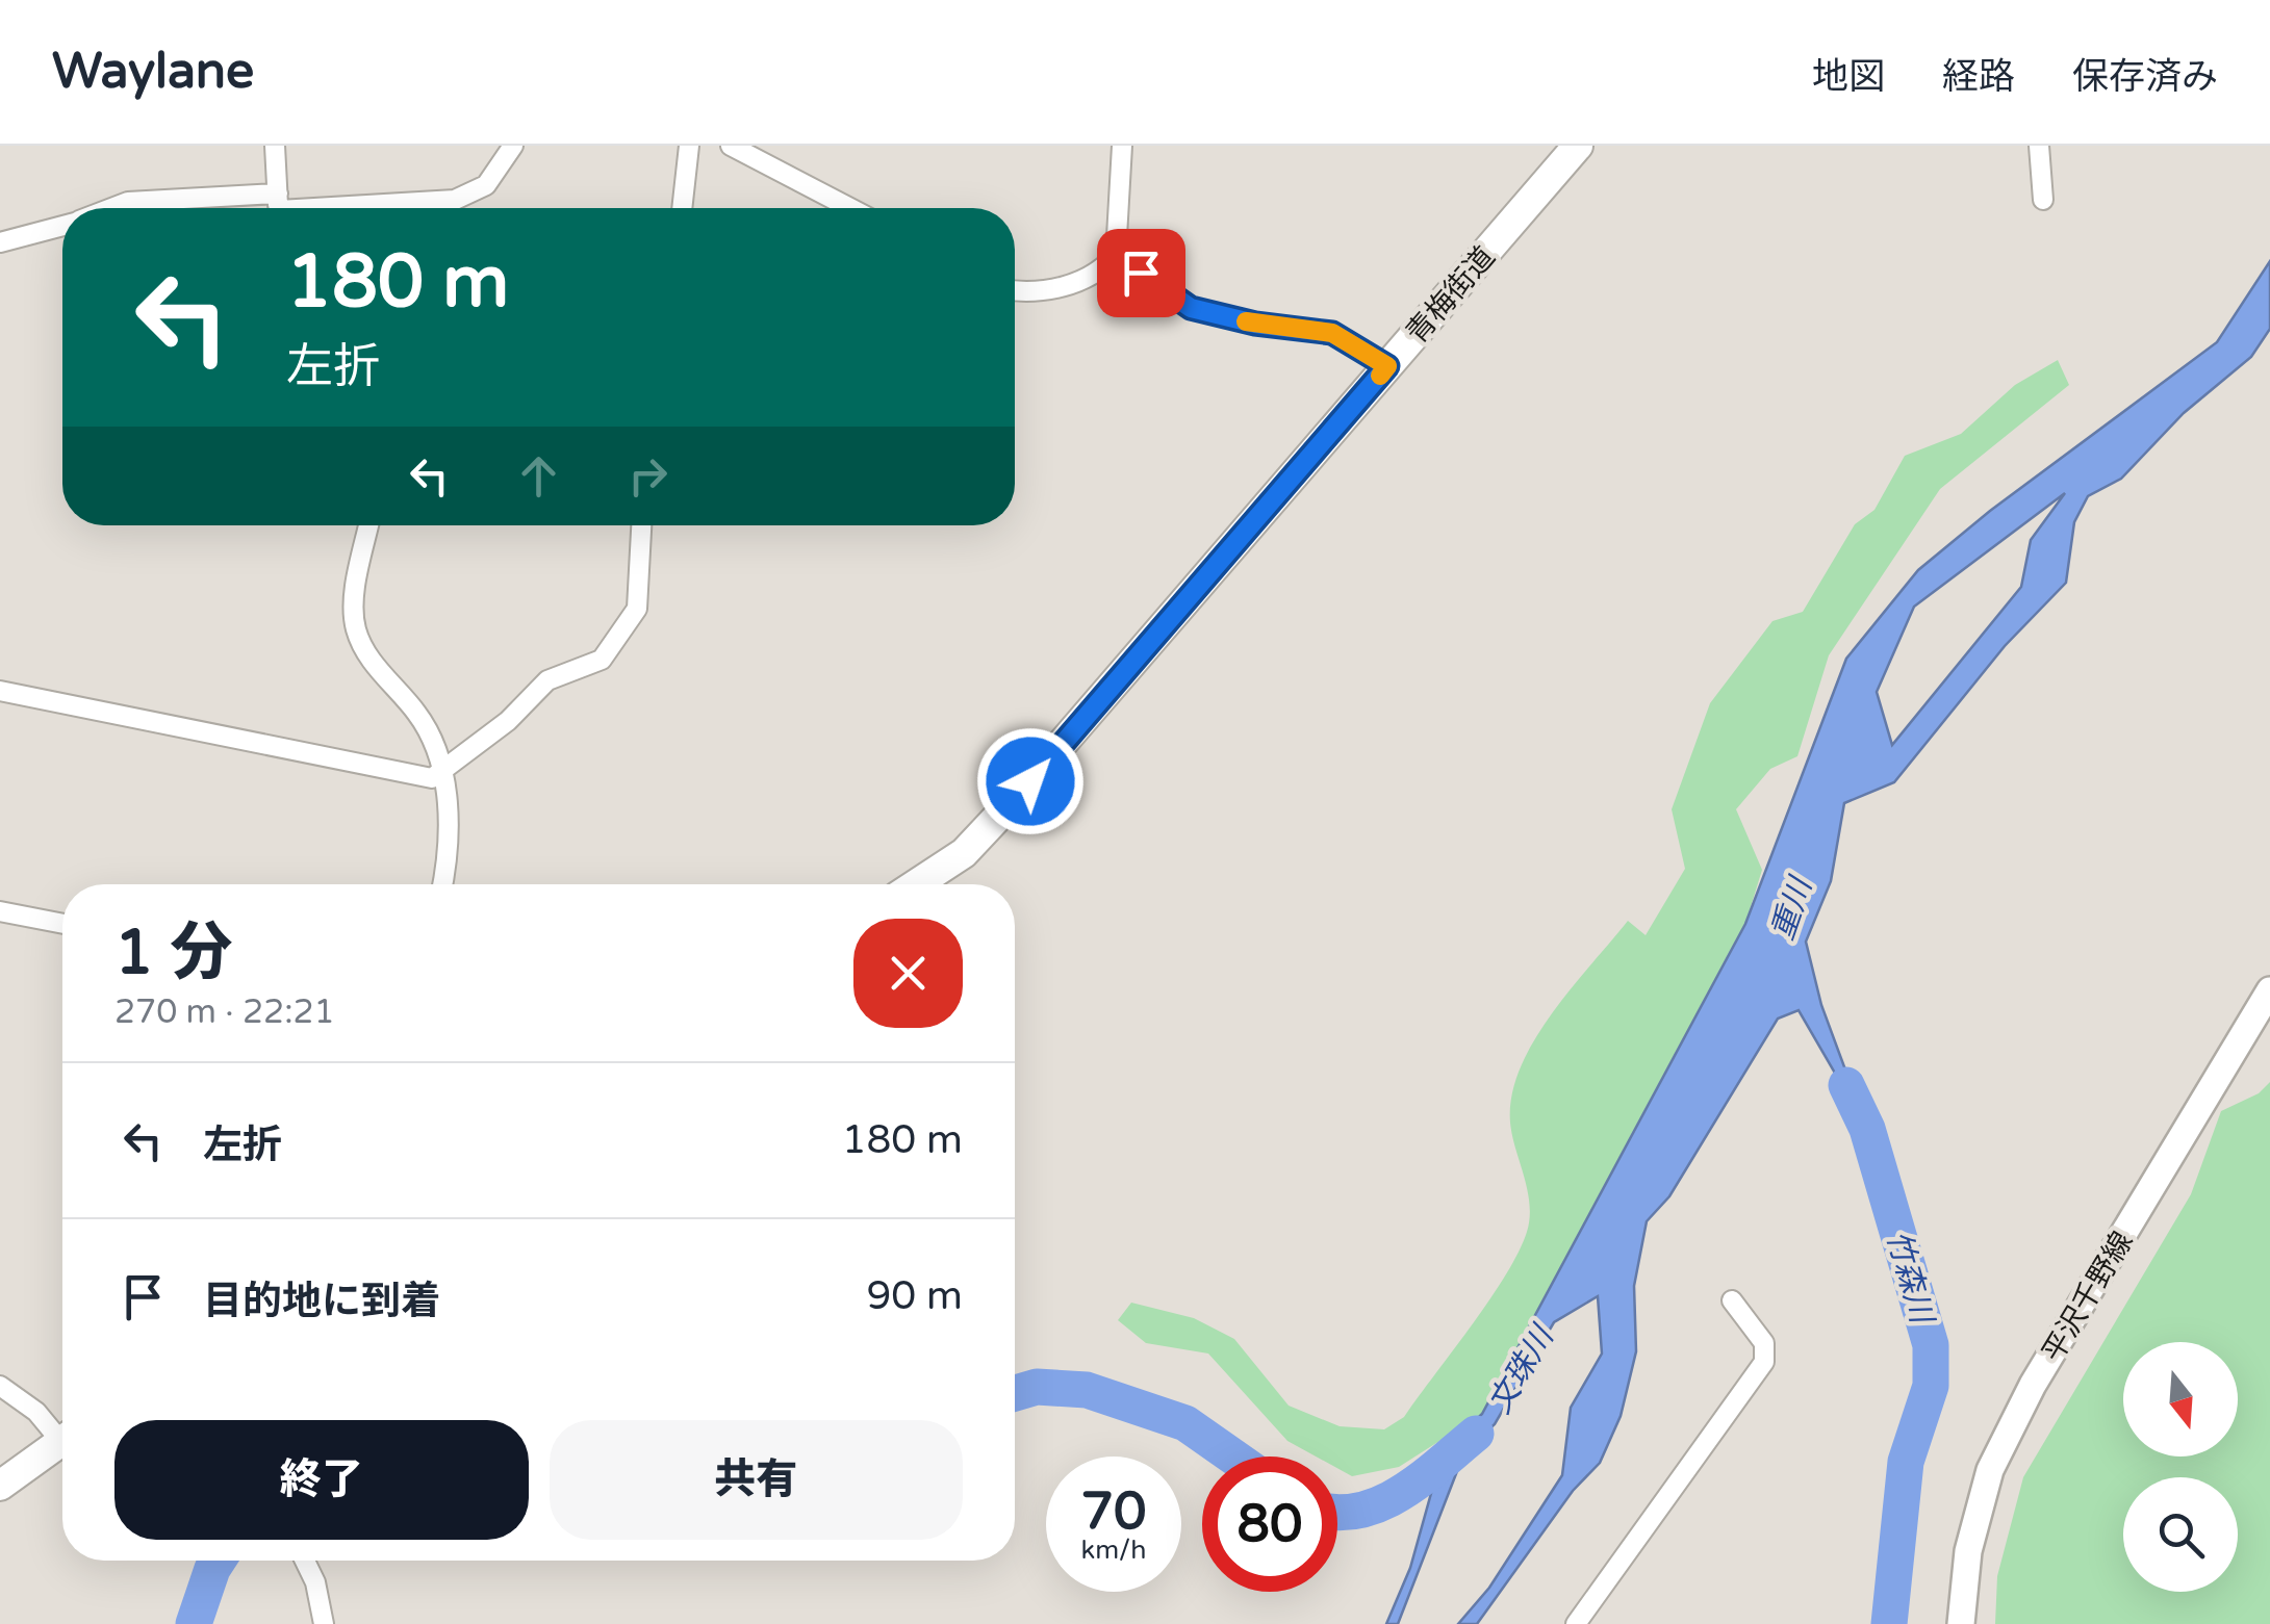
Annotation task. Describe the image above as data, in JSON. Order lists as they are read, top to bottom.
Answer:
{
  "streets": {
    "highway": ["青梅街道"],
    "main road": ["平沢千野線"]
  },
  "water": ["重川", "竹森川", "文珠川"],
  "north": "bottom",
  "page": {
    "header": "Waylane",
    "nav": ["地図", "経路", "保存済み"],
    "turn": ["180 m", "左折"],
    "heading": ["1 分", "270 m · 22:21"],
    "list": [
      {
        "name": "左折",
        "value": "180 m"
      },
      {
        "name": "目的地に到着",
        "value": "90 m"
      }
    ],
    "buttons": ["終了", "共有"],
    "speed": "70 km/h",
    "limit": "80"
  }
}
